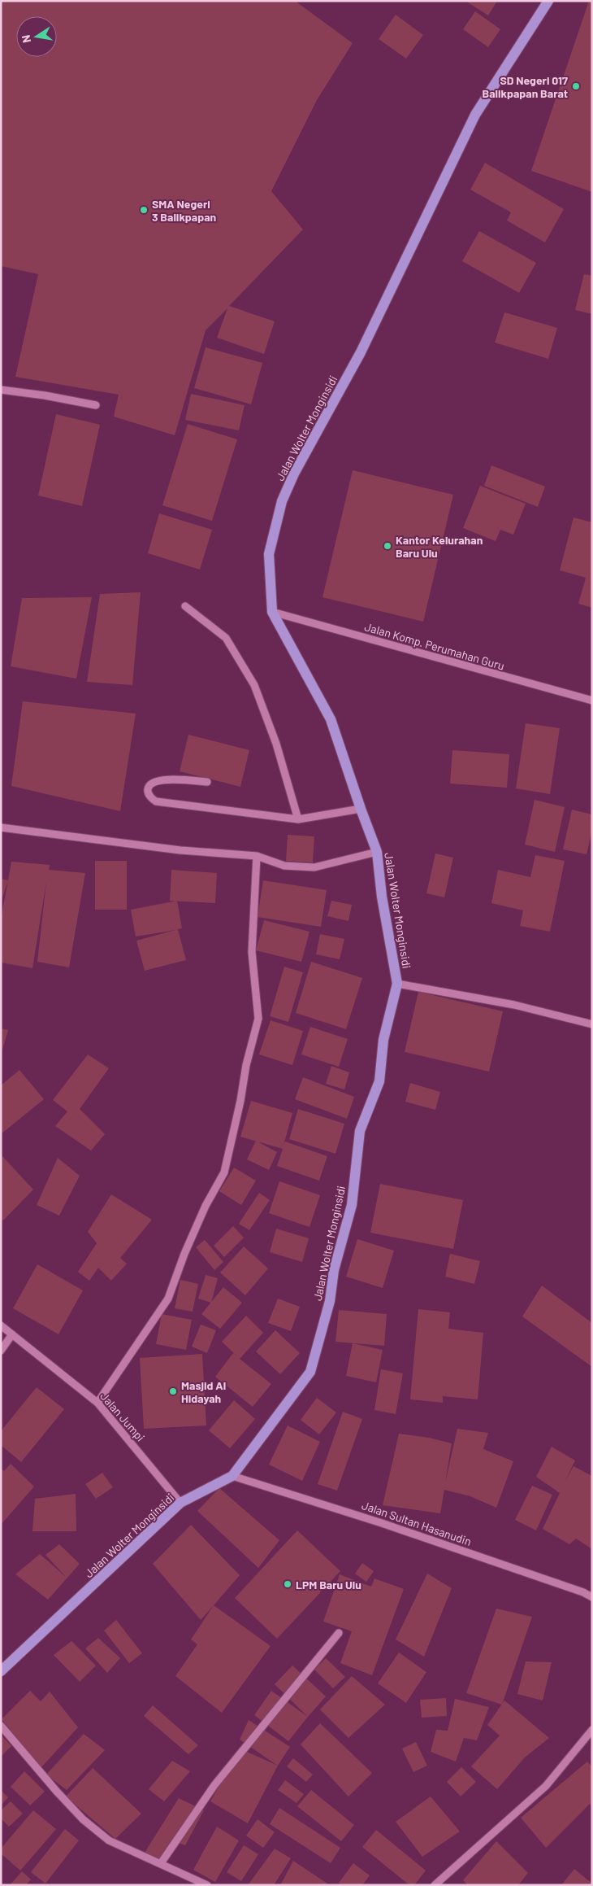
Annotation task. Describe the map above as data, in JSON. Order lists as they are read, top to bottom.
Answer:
{
  "streets": {
    "main road": ["Jalan Wolter Monginsidi"],
    "street": ["Jalan Komp. Perumahan Guru", "Jalan Jumpi", "Jalan Sultan Hasanudin"]
  },
  "crossings": [
    ["Jalan Wolter Monginsidi", "Jalan Komp. Perumahan Guru"],
    ["Jalan Wolter Monginsidi", "Jalan Jumpi"],
    ["Jalan Wolter Monginsidi", "Jalan Sultan Hasanudin"]
  ],
  "places": [
    "SD Negeri 017 Balikpapan Barat",
    "SMA Negeri 3 Balikpapan",
    "Kantor Kelurahan Baru Ulu",
    "Masjid Al Hidayah",
    "LPM Baru Ulu"
  ],
  "north": "left"
}
